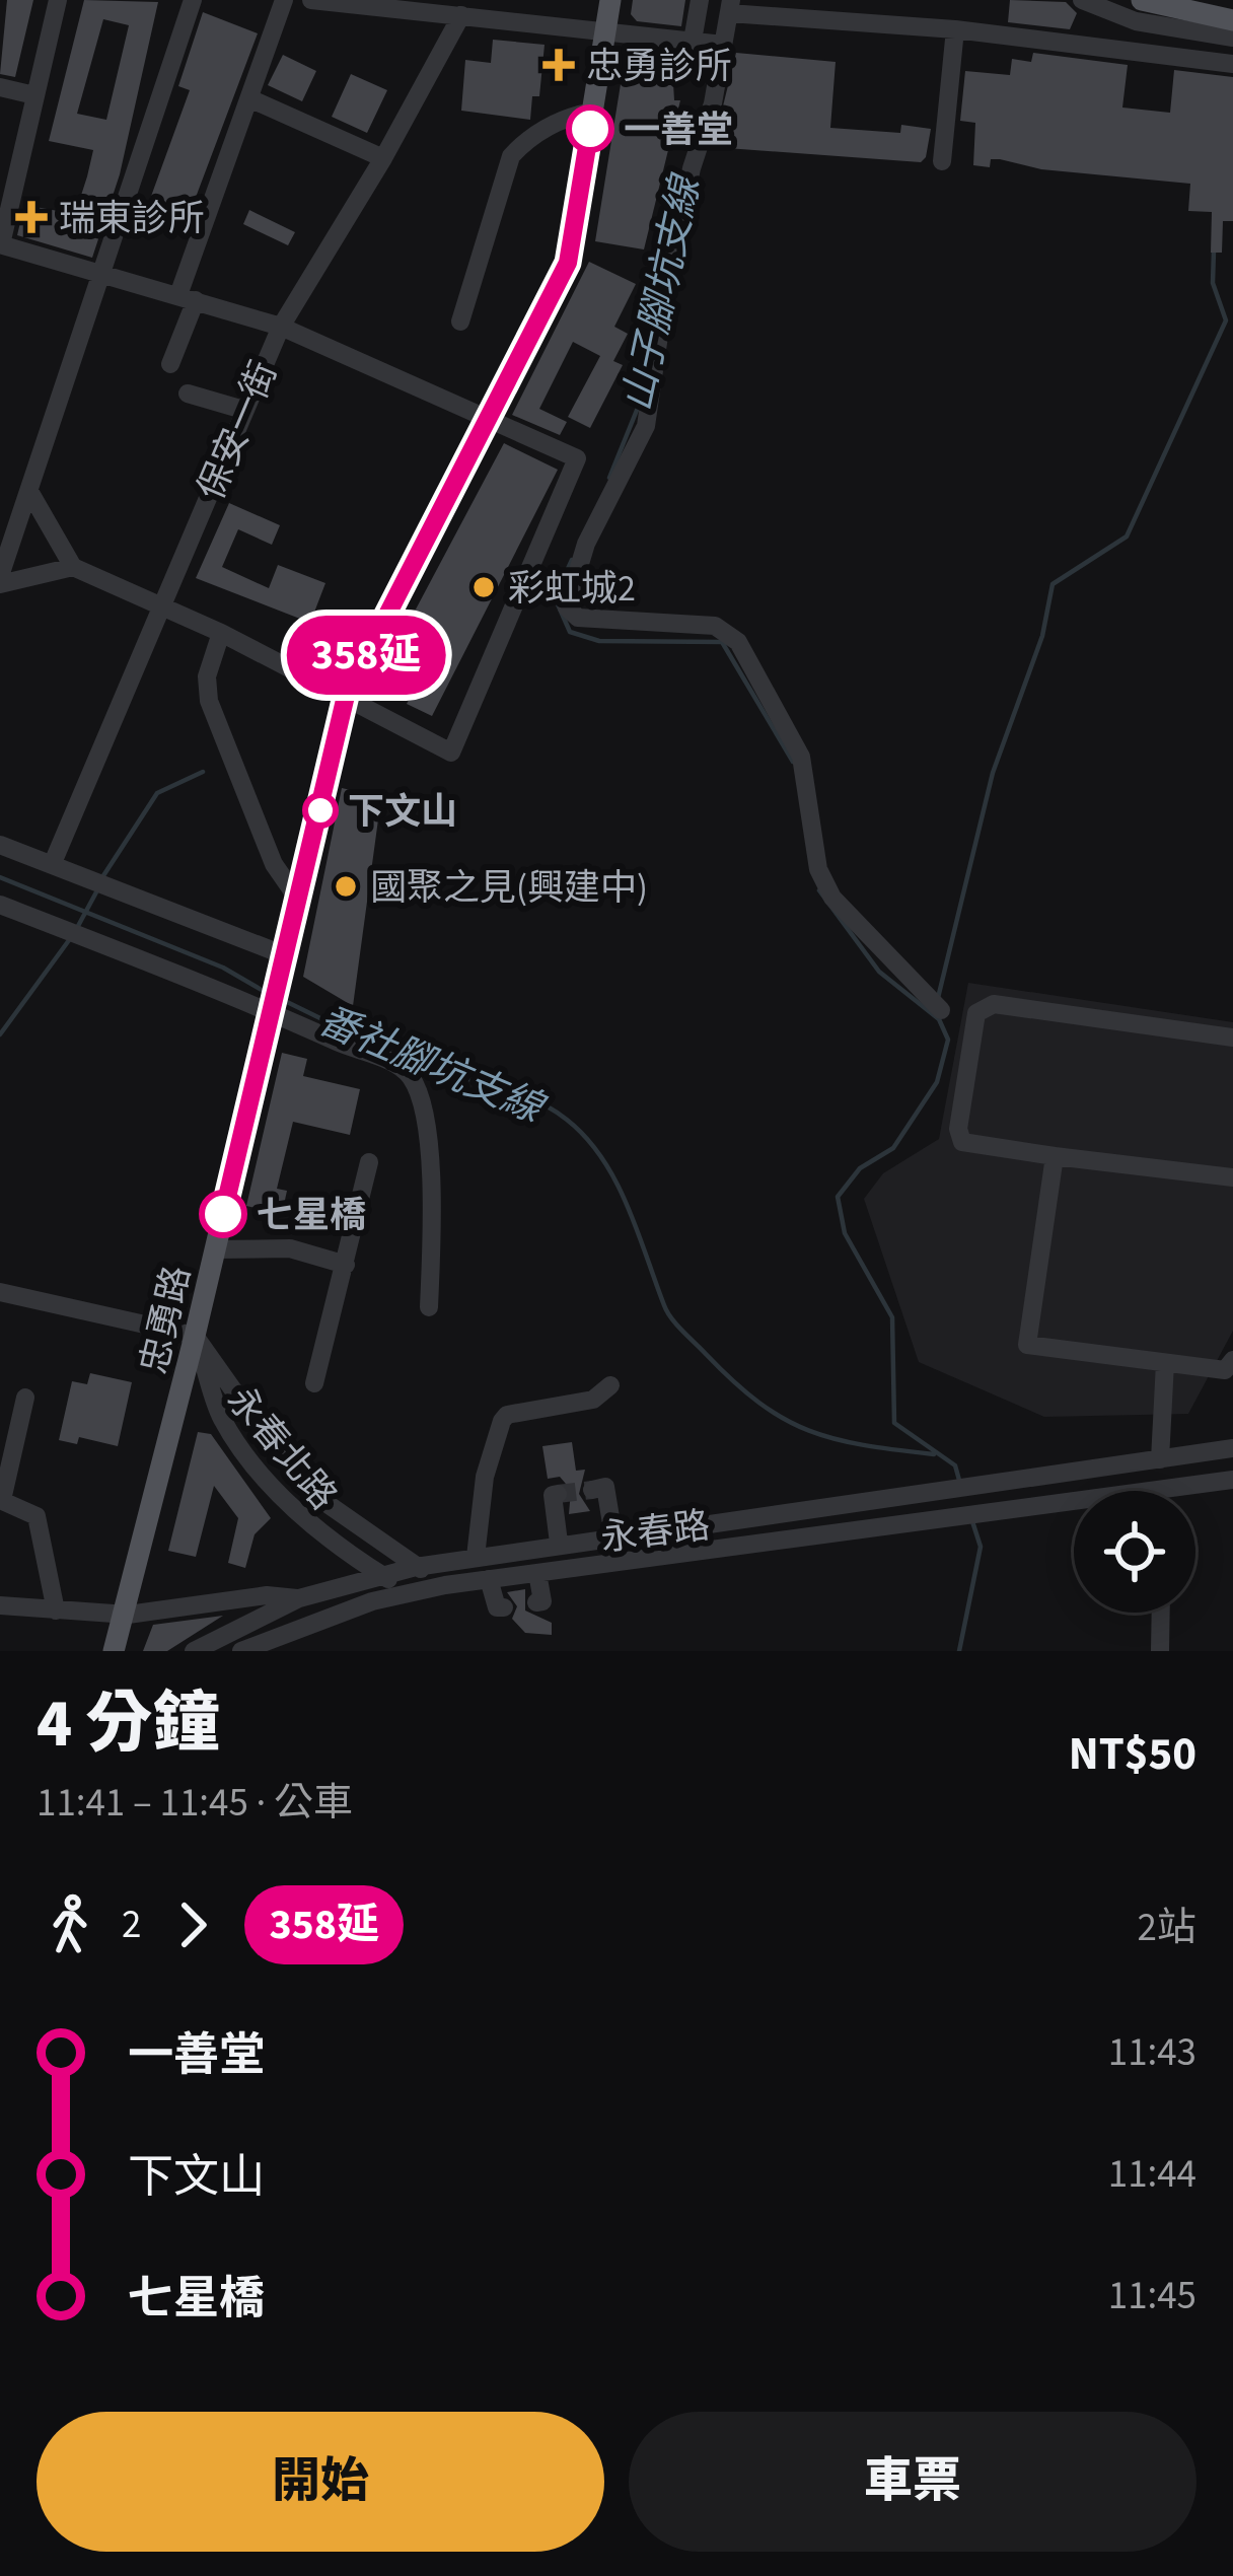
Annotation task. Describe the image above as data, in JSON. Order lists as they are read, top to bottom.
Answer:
{
  "streets": {
    "main road": ["忠勇路"],
    "street": ["保安一街", "永春北路", "永春路"]
  },
  "crossings": [
    ["忠勇路", "永春北路"],
    ["永春北路", "永春路"]
  ],
  "water": ["山子腳坑支線", "番社腳坑支線"],
  "places": {
    "health": ["忠勇診所", "瑞東診所"],
    "other": [
      "一善堂",
      "彩虹城2",
      "下文山",
      "國聚之見(興建中)",
      "七星橋"
    ]
  },
  "lines": ["bus line 358延"],
  "page": {
    "on_map": "358延",
    "heading": ["4 分鐘", "11:41 – 11:45 · 公車", "NT$50"],
    "legs": ["2", "358延", "2站"],
    "list": [
      {
        "name": "一善堂",
        "value": "11:43"
      },
      {
        "name": "下文山",
        "value": "11:44"
      },
      {
        "name": "七星橋",
        "value": "11:45"
      }
    ],
    "buttons": ["開始", "車票"]
  }
}
